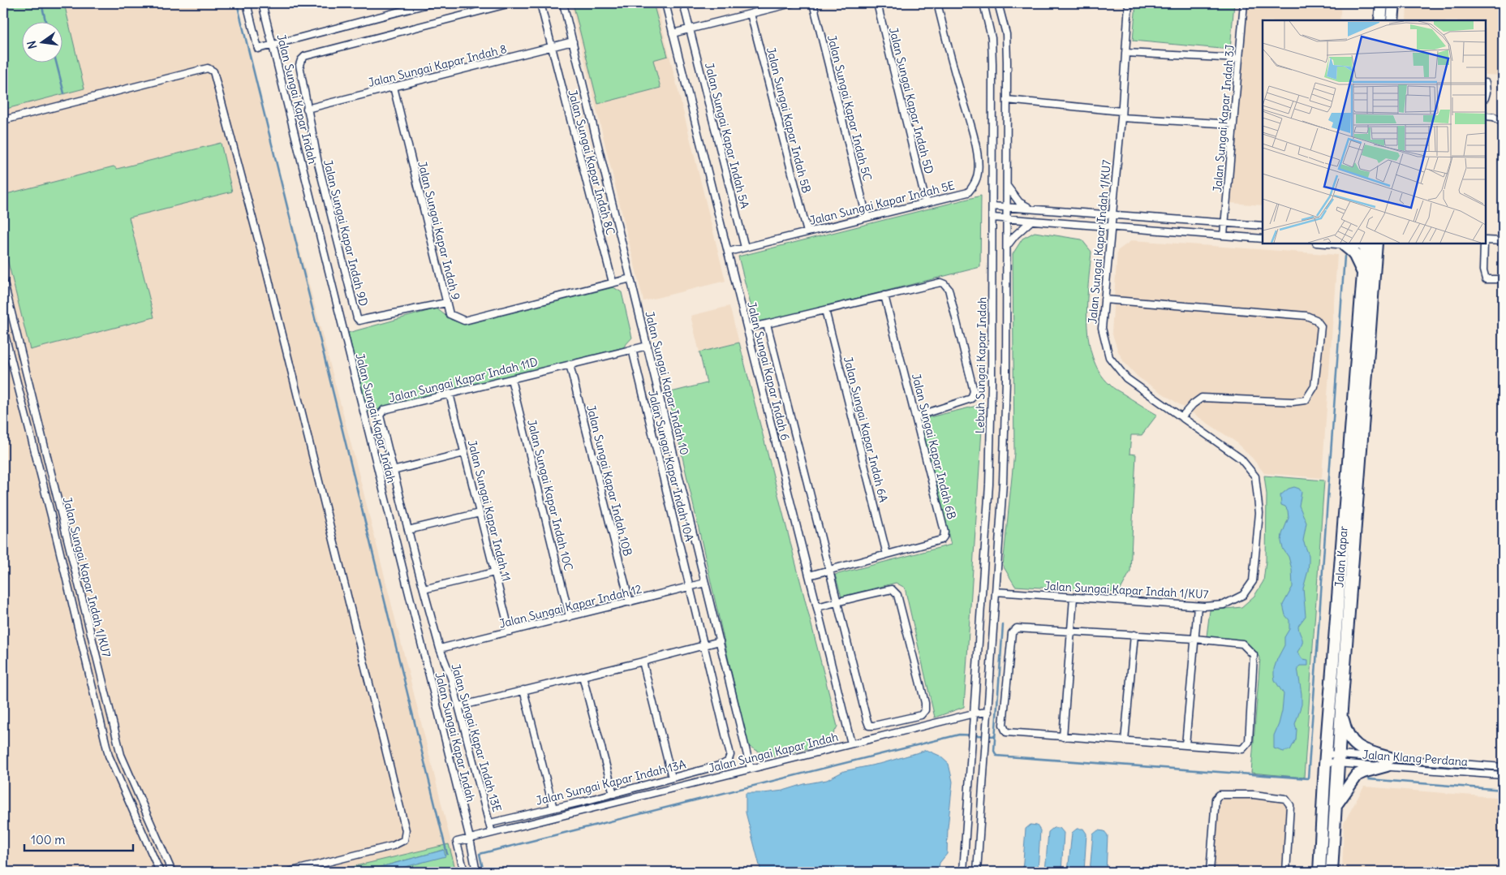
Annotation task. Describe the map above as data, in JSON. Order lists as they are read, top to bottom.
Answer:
{
  "streets": {
    "highway": ["Jalan Kapar"],
    "street": [
      "Jalan Sungai Kapar Indah 8",
      "Jalan Sungai Kapar Indah",
      "Jalan Sungai Kapar Indah 5D",
      "Jalan Sungai Kapar Indah 5C",
      "Jalan Sungai Kapar Indah 3J",
      "Jalan Sungai Kapar Indah 5B",
      "Jalan Sungai Kapar Indah 5A",
      "Jalan Sungai Kapar Indah 8C",
      "Jalan Sungai Kapar Indah 5E",
      "Jalan Sungai Kapar Indah 9",
      "Jalan Sungai Kapar Indah 9D",
      "Jalan Sungai Kapar Indah 1/KU7",
      "Lebuh Sungai Kapar Indah",
      "Jalan Sungai Kapar Indah 6",
      "Jalan Sungai Kapar Indah 11D",
      "Jalan Sungai Kapar Indah 10",
      "Jalan Sungai Kapar Indah 6A",
      "Jalan Sungai Kapar Indah 6B",
      "Jalan Sungai Kapar Indah 10A",
      "Jalan Sungai Kapar Indah 10B",
      "Jalan Sungai Kapar Indah 10C",
      "Jalan Sungai Kapar Indah 11",
      "Jalan Sungai Kapar Indah 12",
      "Jalan Sungai Kapar Indah 13E",
      "Jalan Klang Perdana",
      "Jalan Sungai Kapar Indah 13A"
    ]
  },
  "crossings": [
    ["Jalan Sungai Kapar Indah 8", "Jalan Sungai Kapar Indah 8C"],
    ["Jalan Sungai Kapar Indah 8", "Jalan Sungai Kapar Indah 9"],
    ["Jalan Sungai Kapar Indah 8", "Jalan Sungai Kapar Indah 9D"],
    ["Jalan Sungai Kapar Indah 8", "Jalan Sungai Kapar Indah 10"],
    ["Jalan Sungai Kapar Indah", "Lebuh Sungai Kapar Indah"],
    ["Jalan Sungai Kapar Indah", "Jalan Sungai Kapar Indah 6"],
    ["Jalan Sungai Kapar Indah", "Jalan Sungai Kapar Indah 10"],
    ["Jalan Sungai Kapar Indah", "Jalan Sungai Kapar Indah 13E"],
    ["Jalan Sungai Kapar Indah 5D", "Jalan Sungai Kapar Indah 5E"],
    ["Jalan Sungai Kapar Indah 5C", "Jalan Sungai Kapar Indah 5E"],
    ["Jalan Sungai Kapar Indah 5B", "Jalan Sungai Kapar Indah 5E"],
    ["Jalan Sungai Kapar Indah 5A", "Jalan Sungai Kapar Indah 5E"],
    ["Jalan Sungai Kapar Indah 8C", "Jalan Sungai Kapar Indah 9"],
    ["Jalan Sungai Kapar Indah 5E", "Jalan Sungai Kapar Indah 6"],
    ["Jalan Sungai Kapar Indah 9", "Jalan Sungai Kapar Indah 9D"],
    ["Jalan Sungai Kapar Indah 9", "Jalan Sungai Kapar Indah 10"],
    ["Jalan Sungai Kapar Indah 6", "Jalan Sungai Kapar Indah 6A"],
    ["Jalan Sungai Kapar Indah 6", "Jalan Sungai Kapar Indah 6B"],
    ["Jalan Sungai Kapar Indah 11D", "Jalan Sungai Kapar Indah 10"],
    ["Jalan Sungai Kapar Indah 11D", "Jalan Sungai Kapar Indah 10A"],
    ["Jalan Sungai Kapar Indah 11D", "Jalan Sungai Kapar Indah 10B"],
    ["Jalan Sungai Kapar Indah 11D", "Jalan Sungai Kapar Indah 10C"],
    ["Jalan Sungai Kapar Indah 11D", "Jalan Sungai Kapar Indah 11"],
    ["Jalan Sungai Kapar Indah 11D", "Jalan Sungai Kapar Indah 12"],
    ["Jalan Sungai Kapar Indah 11D", "Jalan Sungai Kapar Indah 13E"],
    ["Jalan Sungai Kapar Indah 10", "Jalan Sungai Kapar Indah 12"],
    ["Jalan Sungai Kapar Indah 6A", "Jalan Sungai Kapar Indah 6B"],
    ["Jalan Sungai Kapar Indah 10A", "Jalan Sungai Kapar Indah 12"],
    ["Jalan Sungai Kapar Indah 10A", "Jalan Sungai Kapar Indah 13A"],
    ["Jalan Sungai Kapar Indah 10B", "Jalan Sungai Kapar Indah 12"],
    ["Jalan Sungai Kapar Indah 10C", "Jalan Sungai Kapar Indah 12"],
    ["Jalan Sungai Kapar Indah 11", "Jalan Sungai Kapar Indah 12"],
    ["Jalan Kapar", "Jalan Klang Perdana"],
    ["Jalan Sungai Kapar Indah 12", "Jalan Sungai Kapar Indah 13E"],
    ["Jalan Sungai Kapar Indah 12", "Jalan Sungai Kapar Indah 13A"],
    ["Jalan Sungai Kapar Indah 13E", "Jalan Sungai Kapar Indah 13A"]
  ],
  "scale_bar": "100 m",
  "north": "left"
}
